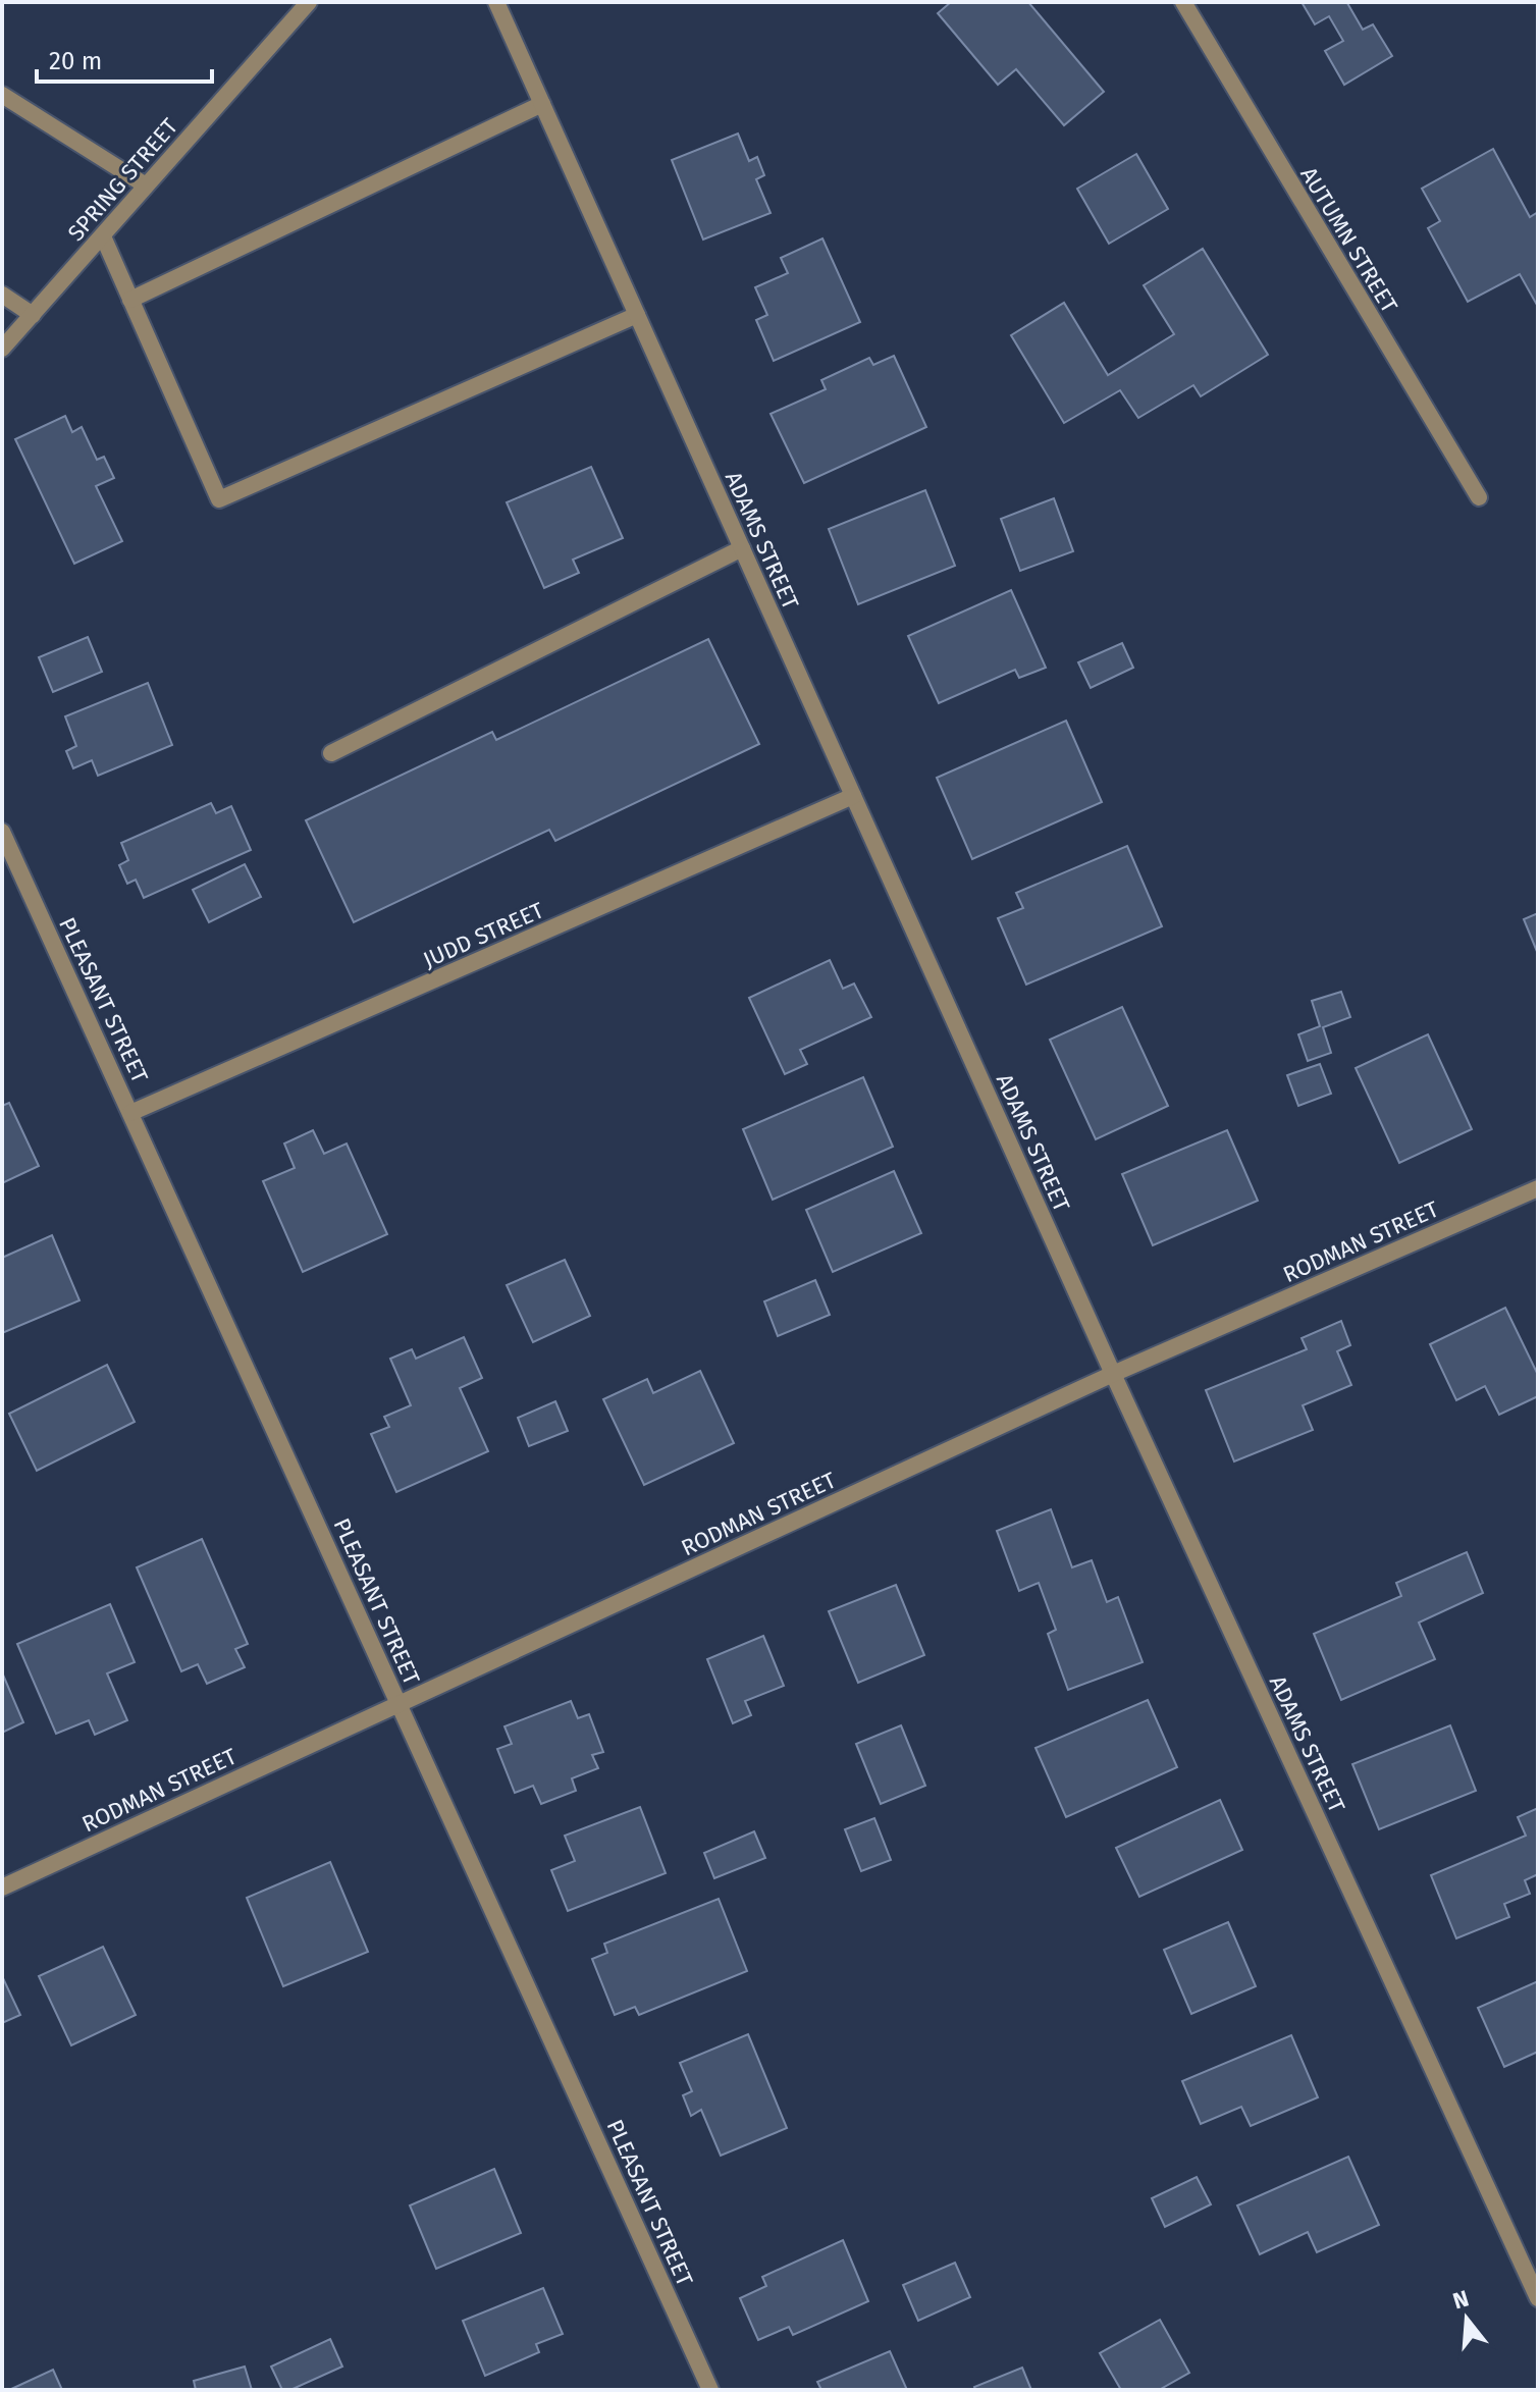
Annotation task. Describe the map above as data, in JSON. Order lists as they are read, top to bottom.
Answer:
{
  "streets": {
    "street": [
      "SPRING STREET",
      "AUTUMN STREET",
      "ADAMS STREET",
      "JUDD STREET",
      "PLEASANT STREET",
      "RODMAN STREET"
    ]
  },
  "crossings": [
    ["ADAMS STREET", "JUDD STREET"],
    ["ADAMS STREET", "RODMAN STREET"],
    ["JUDD STREET", "PLEASANT STREET"],
    ["PLEASANT STREET", "RODMAN STREET"]
  ],
  "scale_bar": "20 m",
  "north": "top"
}
